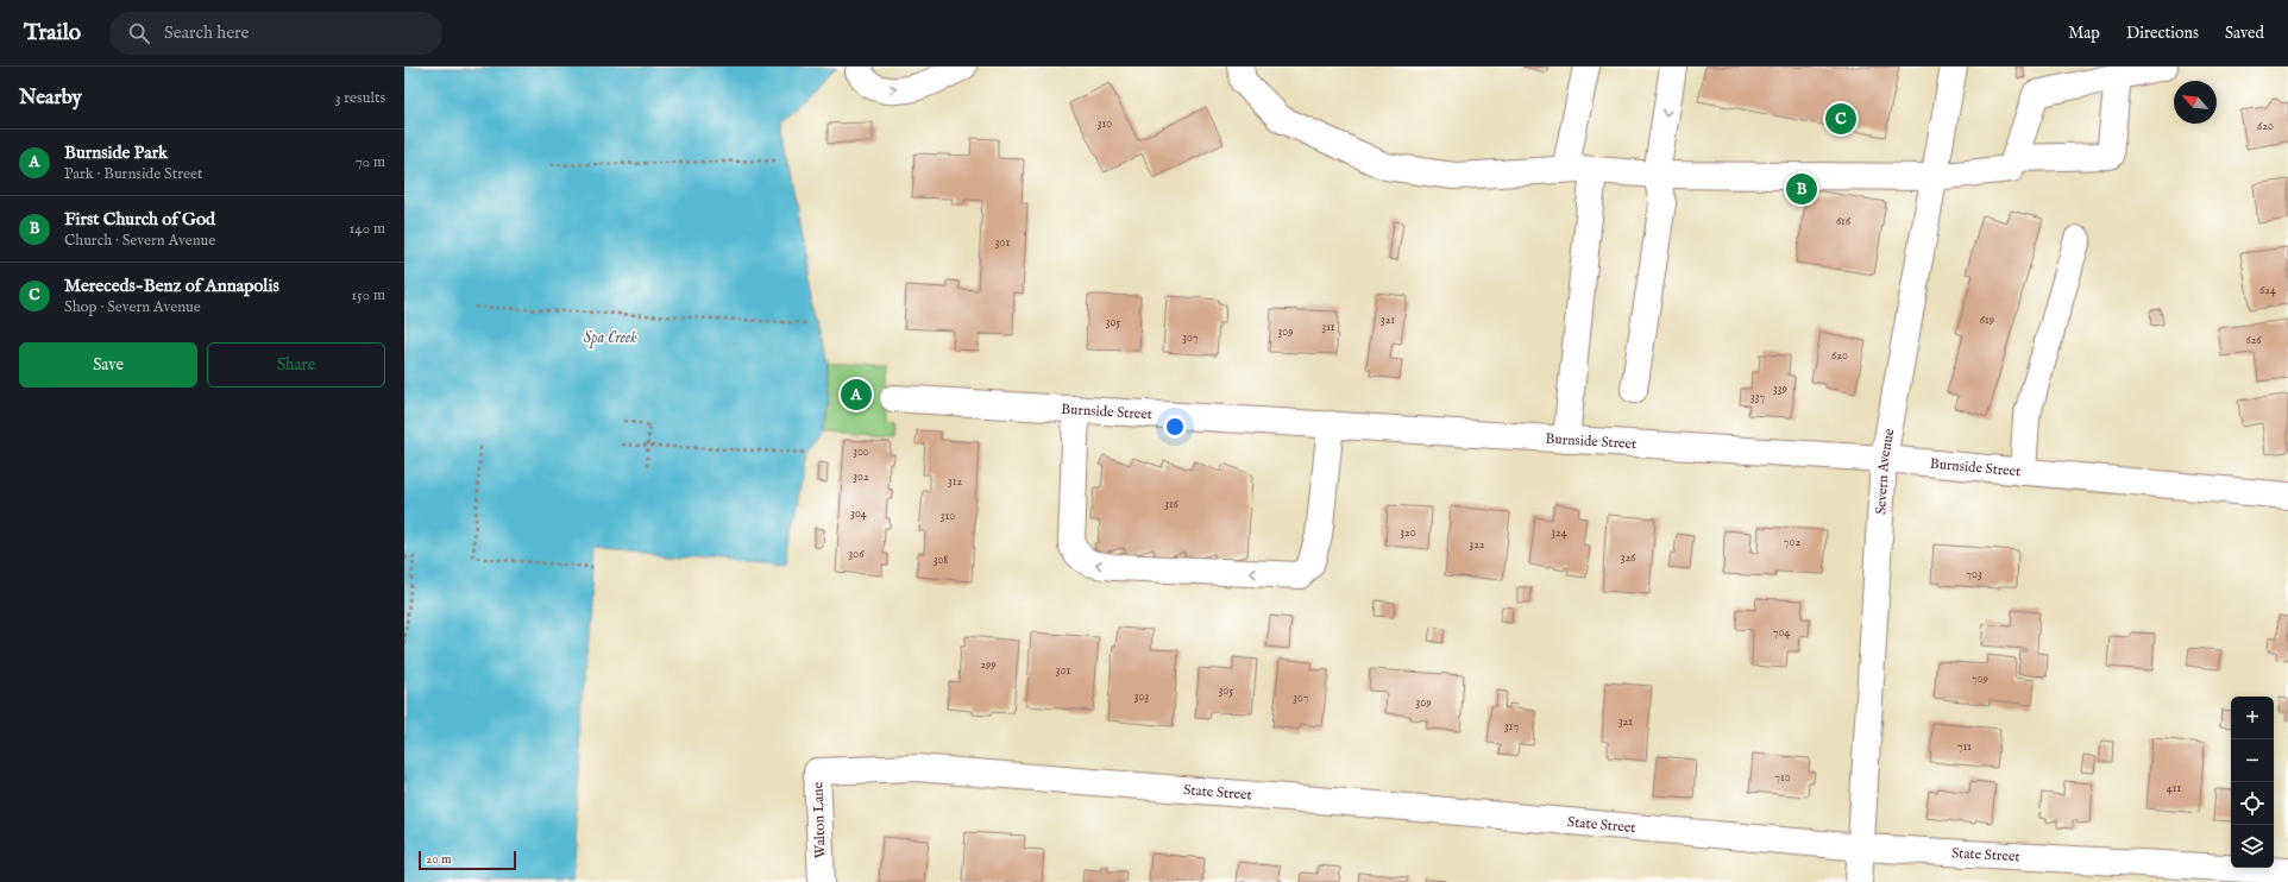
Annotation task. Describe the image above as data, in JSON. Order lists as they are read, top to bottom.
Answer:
{
  "streets": {
    "street": [
      "Burnside Street",
      "Severn Avenue",
      "State Street",
      "Walton Lane"
    ]
  },
  "crossings": [
    ["Burnside Street", "Severn Avenue"],
    ["Severn Avenue", "State Street"],
    ["State Street", "Walton Lane"]
  ],
  "water": ["Spa Creek"],
  "house_numbers": [
    "310",
    "620",
    "616",
    "301",
    "624",
    "321",
    "619",
    "305",
    "311",
    "309",
    "307",
    "626",
    "620",
    "339",
    "337",
    "300",
    "302",
    "312",
    "316",
    "304",
    "310",
    "320",
    "324",
    "702",
    "322",
    "306",
    "326",
    "308",
    "703",
    "704",
    "299",
    "301",
    "709",
    "305",
    "303",
    "307",
    "309",
    "321",
    "317",
    "711",
    "710",
    "411"
  ],
  "scale_bar": "20 m",
  "north": "top left",
  "page": {
    "header": "Trailo",
    "search": "Search here",
    "nav": ["Map", "Directions", "Saved"],
    "heading": ["Nearby", "3 results"],
    "pins": ["C", "B", "A"],
    "list": [
      {
        "mark": "A",
        "name": "Burnside Park",
        "note": "Park · Burnside Street",
        "value": "70 m"
      },
      {
        "mark": "B",
        "name": "First Church of God",
        "note": "Church · Severn Avenue",
        "value": "140 m"
      },
      {
        "mark": "C",
        "name": "Mereceds-Benz of Annapolis",
        "note": "Shop · Severn Avenue",
        "value": "150 m"
      }
    ],
    "buttons": ["Save", "Share"],
    "map_buttons": ["+", "−"],
    "scale": "20 m"
  }
}
